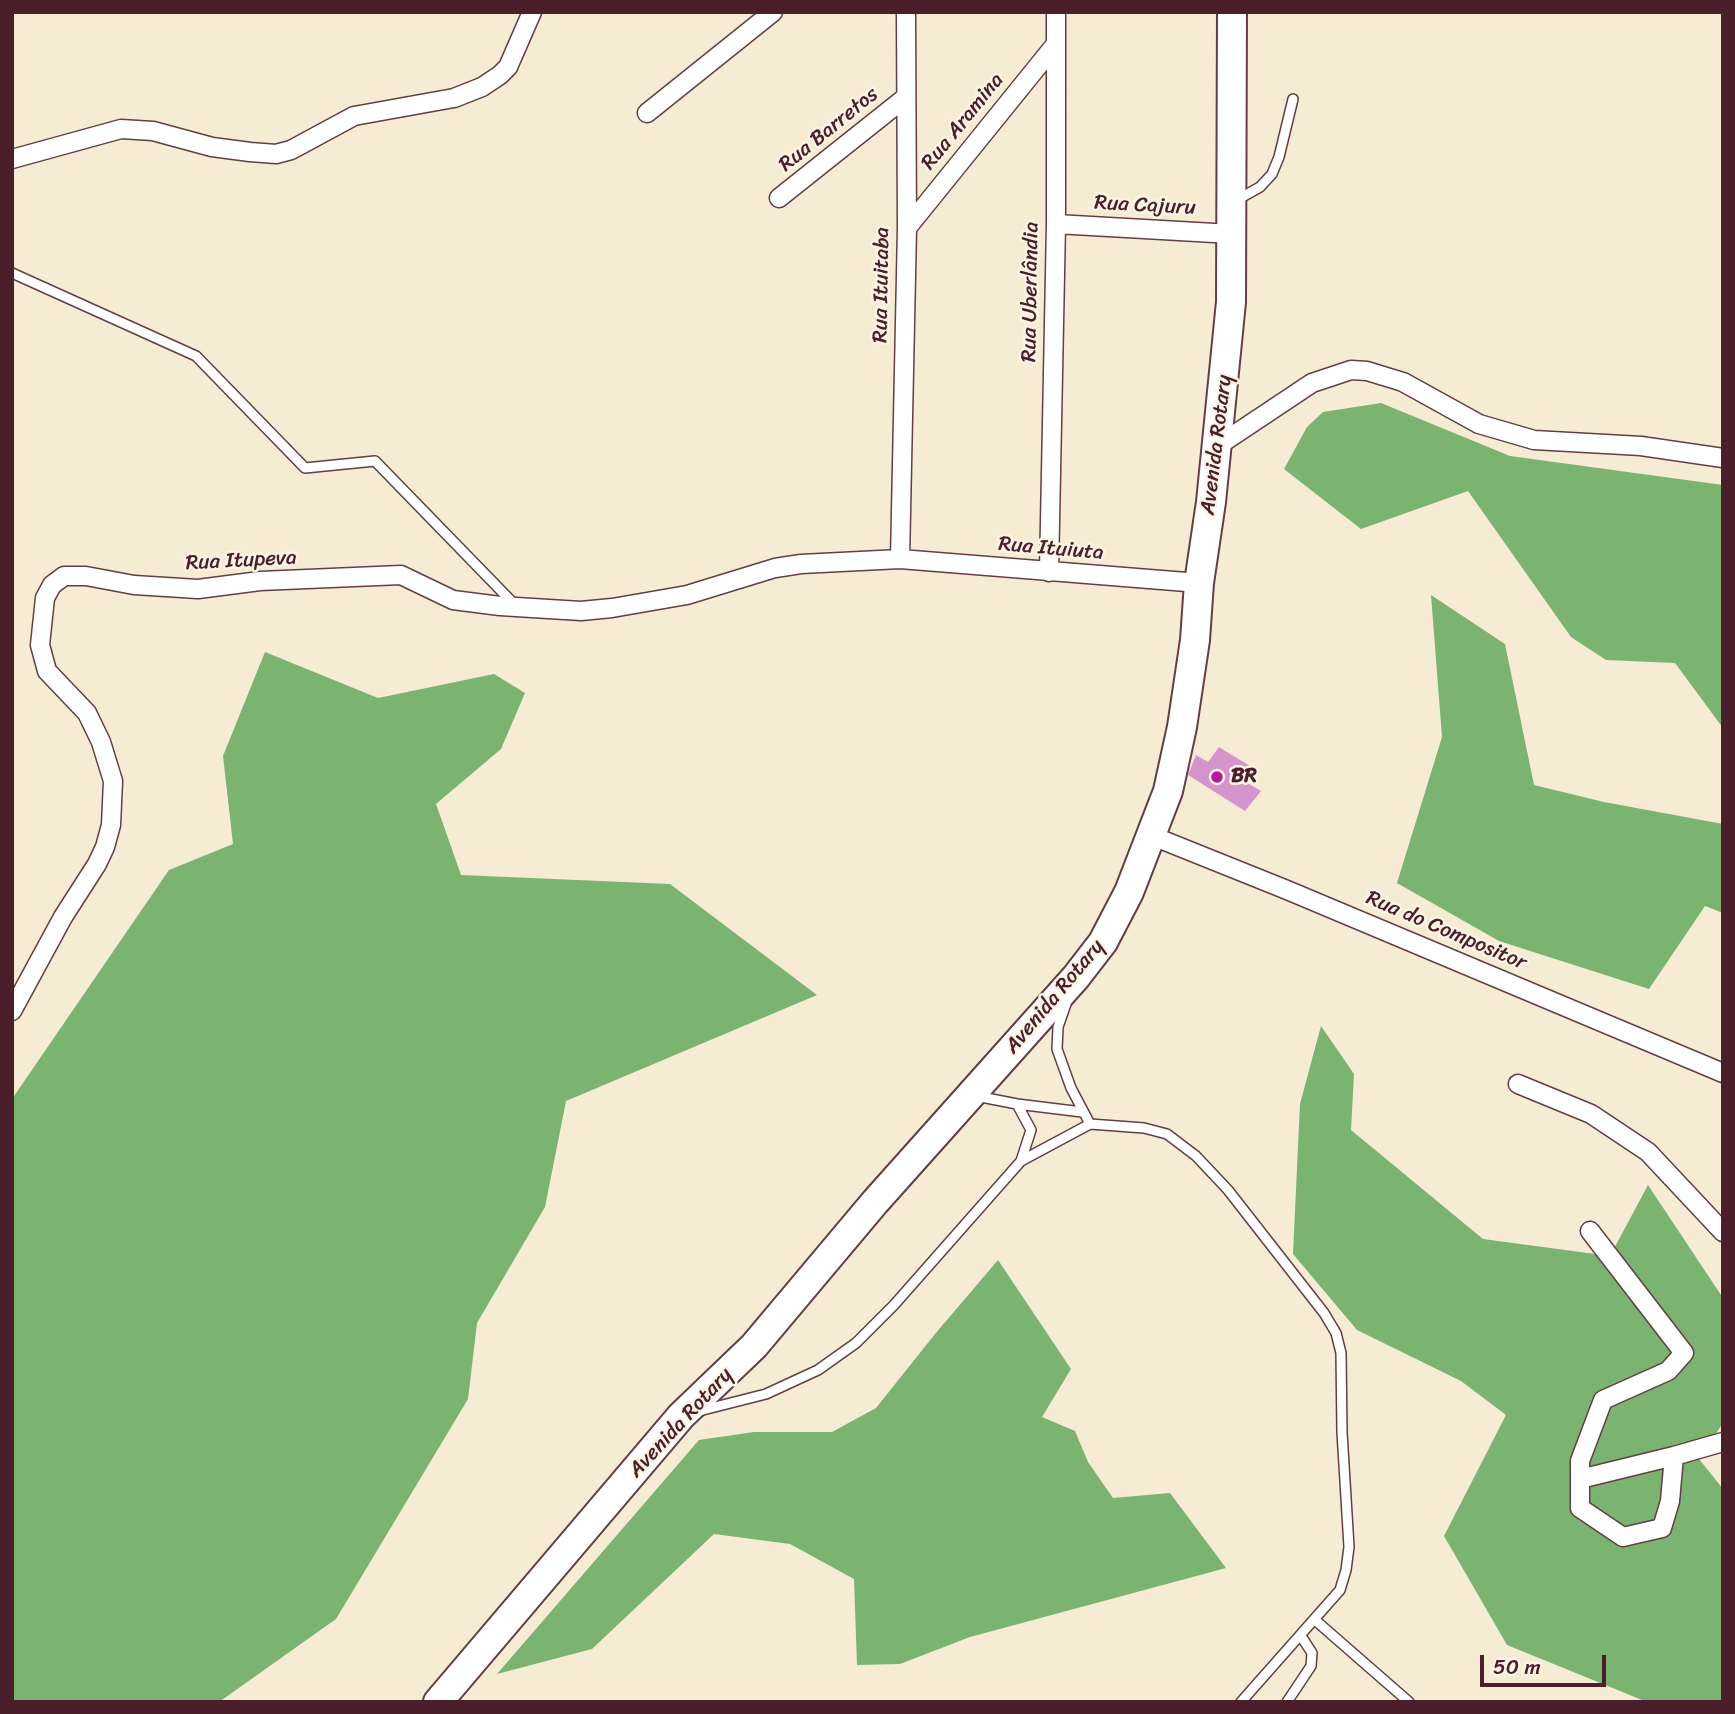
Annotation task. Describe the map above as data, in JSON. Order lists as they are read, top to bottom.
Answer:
{
  "streets": {
    "main road": ["Avenida Rotary"],
    "street": [
      "Rua Aramina",
      "Rua Barretos",
      "Rua Cajuru",
      "Rua Ituitaba",
      "Rua Uberlândia",
      "Rua Ituiuta",
      "Rua Itupeva",
      "Rua do Compositor"
    ]
  },
  "crossings": [
    ["Rua Aramina", "Rua Ituitaba"],
    ["Rua Aramina", "Rua Uberlândia"],
    ["Rua Barretos", "Rua Ituitaba"],
    ["Rua Cajuru", "Rua Uberlândia"],
    ["Rua Cajuru", "Avenida Rotary"],
    ["Rua Ituitaba", "Rua Ituiuta"],
    ["Rua Ituitaba", "Rua Itupeva"],
    ["Rua Uberlândia", "Rua Ituiuta"],
    ["Avenida Rotary", "Rua Ituiuta"],
    ["Avenida Rotary", "Rua do Compositor"],
    ["Rua Ituiuta", "Rua Itupeva"]
  ],
  "places": ["BR"],
  "scale_bar": "50 m"
}
